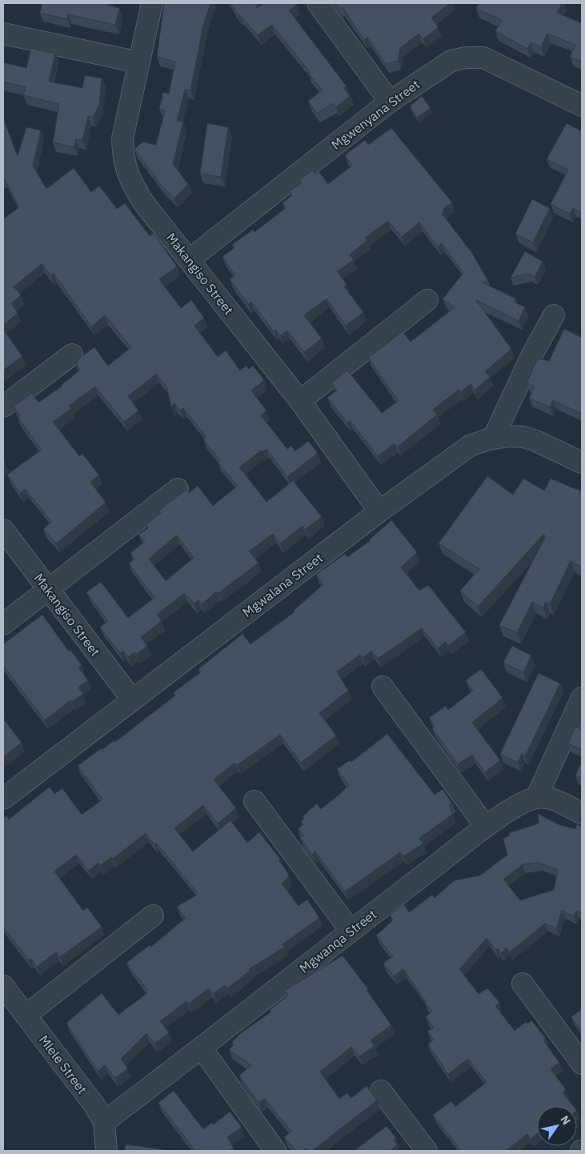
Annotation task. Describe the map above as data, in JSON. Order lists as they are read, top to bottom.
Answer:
{
  "streets": {
    "street": [
      "Mgwenyana Street",
      "Makangiso Street",
      "Mgwalana Street",
      "Mgwanqa Street",
      "Mlele Street"
    ]
  },
  "crossings": [
    ["Mgwenyana Street", "Makangiso Street"],
    ["Makangiso Street", "Mgwalana Street"],
    ["Mgwanqa Street", "Mlele Street"]
  ],
  "north": "top right"
}
